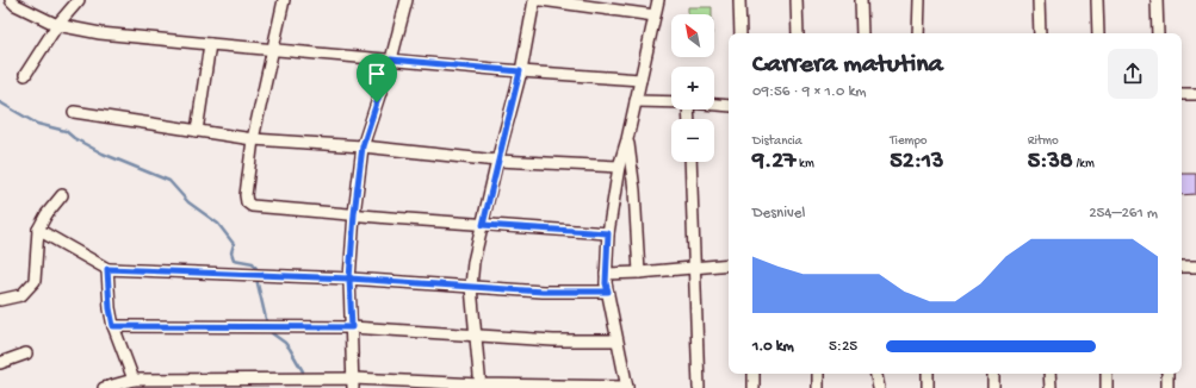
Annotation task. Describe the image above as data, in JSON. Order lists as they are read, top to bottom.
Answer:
{
  "north": "top left",
  "page": {
    "map_buttons": ["+", "−"],
    "heading": ["Carrera matutina", "09:56 · 9 × 1.0 km"],
    "stats": [
      ["Distancia", "9.27 km"],
      ["Tiempo", "52:13"],
      ["Ritmo", "5:38 /km"]
    ],
    "chart": ["Desnivel", "254–261 m"],
    "list": [
      {
        "name": "1.0 km",
        "note": "5:25"
      }
    ]
  }
}
